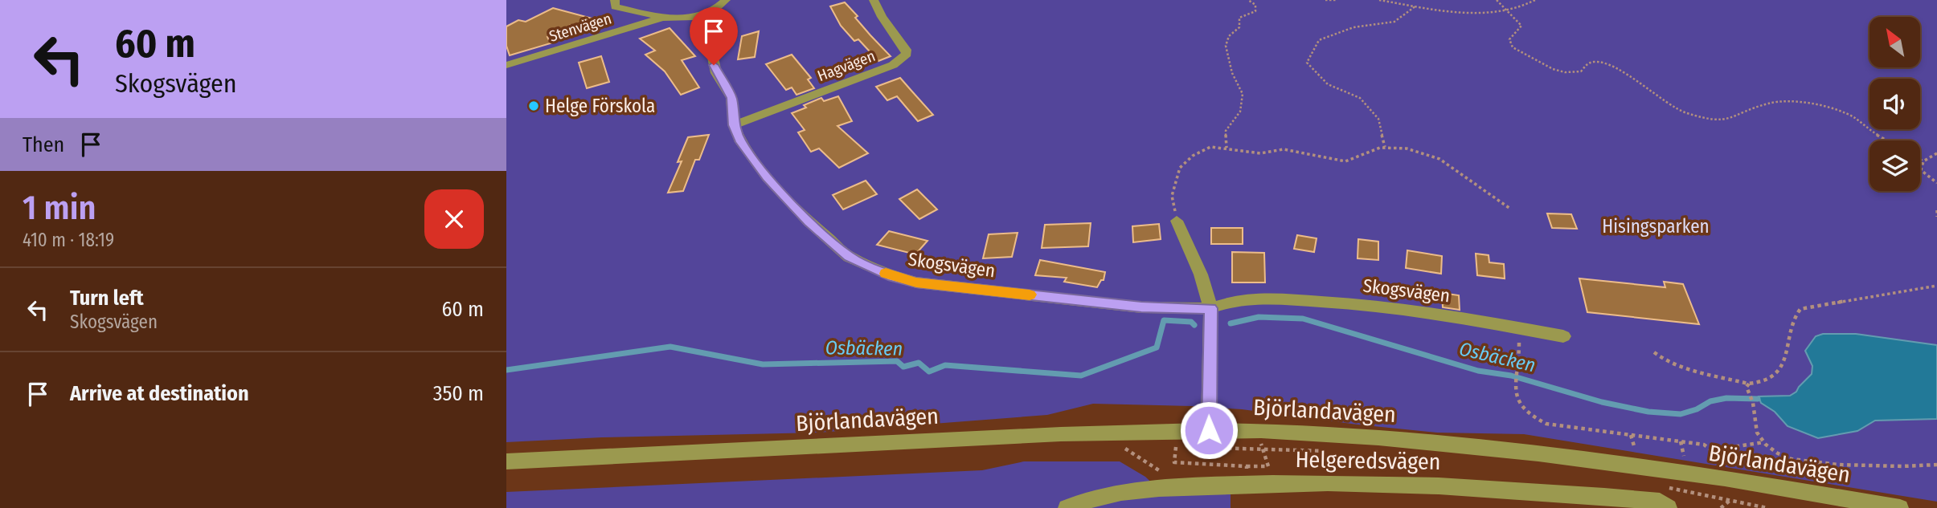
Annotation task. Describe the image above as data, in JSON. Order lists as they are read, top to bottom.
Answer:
{
  "streets": {
    "street": [
      "Stenvägen",
      "Hagvägen",
      "Skogsvägen",
      "Björlandavägen",
      "Helgeredsvägen"
    ]
  },
  "crossings": [
    ["Hagvägen", "Skogsvägen"]
  ],
  "water": ["Osbäcken"],
  "parks": ["Hisingsparken"],
  "places": ["Helge Förskola"],
  "north": "top left",
  "page": {
    "turn": ["60 m", "Skogsvägen"],
    "then": "Then",
    "heading": ["1 min", "410 m · 18:19"],
    "list": [
      {
        "name": "Turn left",
        "note": "Skogsvägen",
        "value": "60 m"
      },
      {
        "name": "Arrive at destination",
        "value": "350 m"
      }
    ]
  }
}
